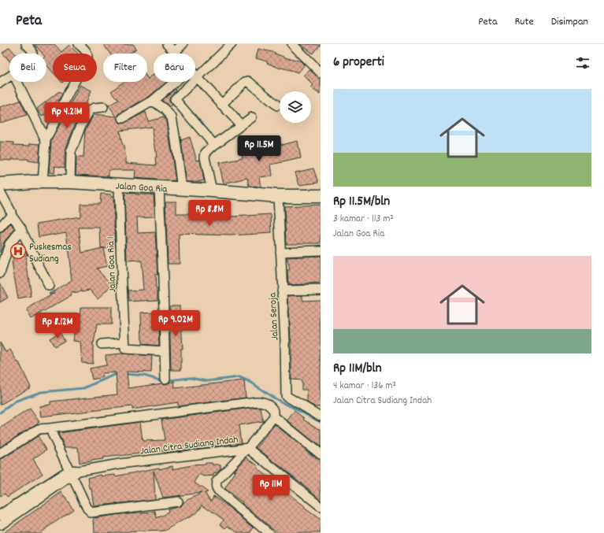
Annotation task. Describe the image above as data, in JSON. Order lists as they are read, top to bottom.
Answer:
{
  "streets": {
    "main road": ["Jalan Goa Ria"],
    "street": ["Jalan Goa Ria 1", "Jalan Seroja", "Jalan Citra Sudiang Indah"]
  },
  "crossings": [
    ["Jalan Goa Ria", "Jalan Goa Ria 1"],
    ["Jalan Goa Ria", "Jalan Seroja"]
  ],
  "places": {
    "hospital": ["Puskesmas Sudiang"]
  },
  "page": {
    "header": "Peta",
    "nav": ["Peta", "Rute", "Disimpan"],
    "heading": "6 properti",
    "chip": [
      "Beli",
      "Sewa",
      "Filter",
      "Baru"
    ],
    "list": [
      {
        "name": "Rp 11.5M/bln",
        "note": "3 kamar · 113 m² · Jalan Goa Ria"
      },
      {
        "name": "Rp 11M/bln",
        "note": "4 kamar · 136 m² · Jalan Citra Sudiang Indah"
      }
    ],
    "price": [
      "Rp 4.21M",
      "Rp 11.5M",
      "Rp 8.8M",
      "Rp 9.02M",
      "Rp 8.12M",
      "Rp 11M"
    ]
  }
}
